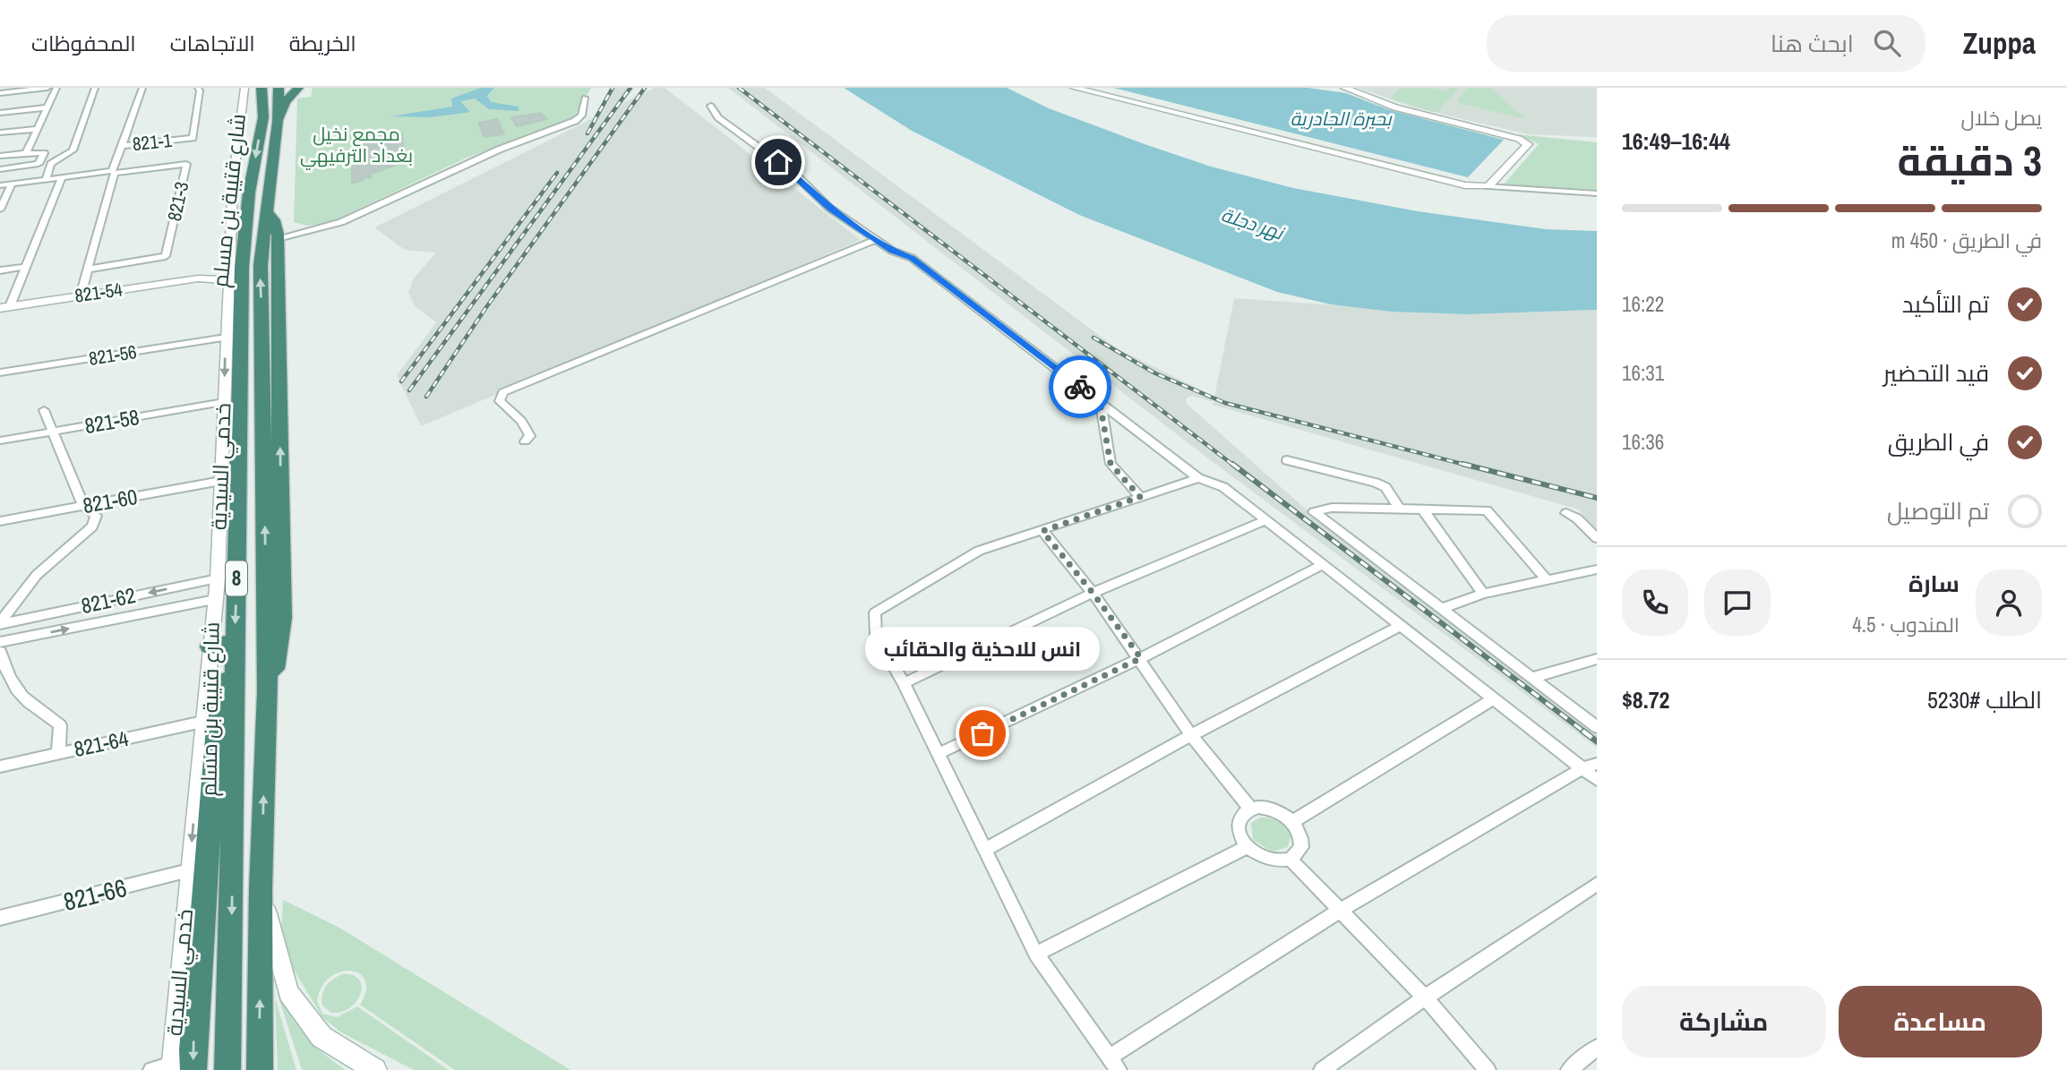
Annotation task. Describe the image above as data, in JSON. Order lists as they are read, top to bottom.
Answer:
{
  "streets": {
    "highway": ["شارع قتيبة بن مسلم", "8"],
    "street": [
      "821-1",
      "821-3",
      "821-54",
      "821-56",
      "821-58",
      "خدمي السيدية",
      "821-60",
      "821-62",
      "821-64",
      "821-66"
    ]
  },
  "crossings": [
    ["821-3", "821-54"],
    ["821-54", "خدمي السيدية"],
    ["821-56", "خدمي السيدية"],
    ["821-58", "خدمي السيدية"],
    ["خدمي السيدية", "821-60"],
    ["خدمي السيدية", "821-62"],
    ["خدمي السيدية", "821-64"],
    ["خدمي السيدية", "821-66"]
  ],
  "water": ["بحيرة الجادرية", "نهر دجلة"],
  "parks": ["مجمع نخيل بغداد الترفيهي"],
  "places": ["انس للاحذية والحقائب"],
  "page": {
    "header": "Zuppa",
    "search": "ابحث هنا",
    "nav": ["الخريطة", "الاتجاهات", "المحفوظات"],
    "heading": ["3 دقيقة", "يصل خلال", "16:44–16:49"],
    "panel": [
      "سارة",
      "المندوب · 4.5",
      "الطلب #5230",
      "$8.72"
    ],
    "bar": "في الطريق · 450 m",
    "list": [
      ["تم التأكيد", "16:22"],
      ["قيد التحضير", "16:31"],
      ["في الطريق", "16:36"],
      "تم التوصيل"
    ],
    "bubble": "انس للاحذية والحقائب",
    "buttons": ["مساعدة", "مشاركة"]
  }
}
